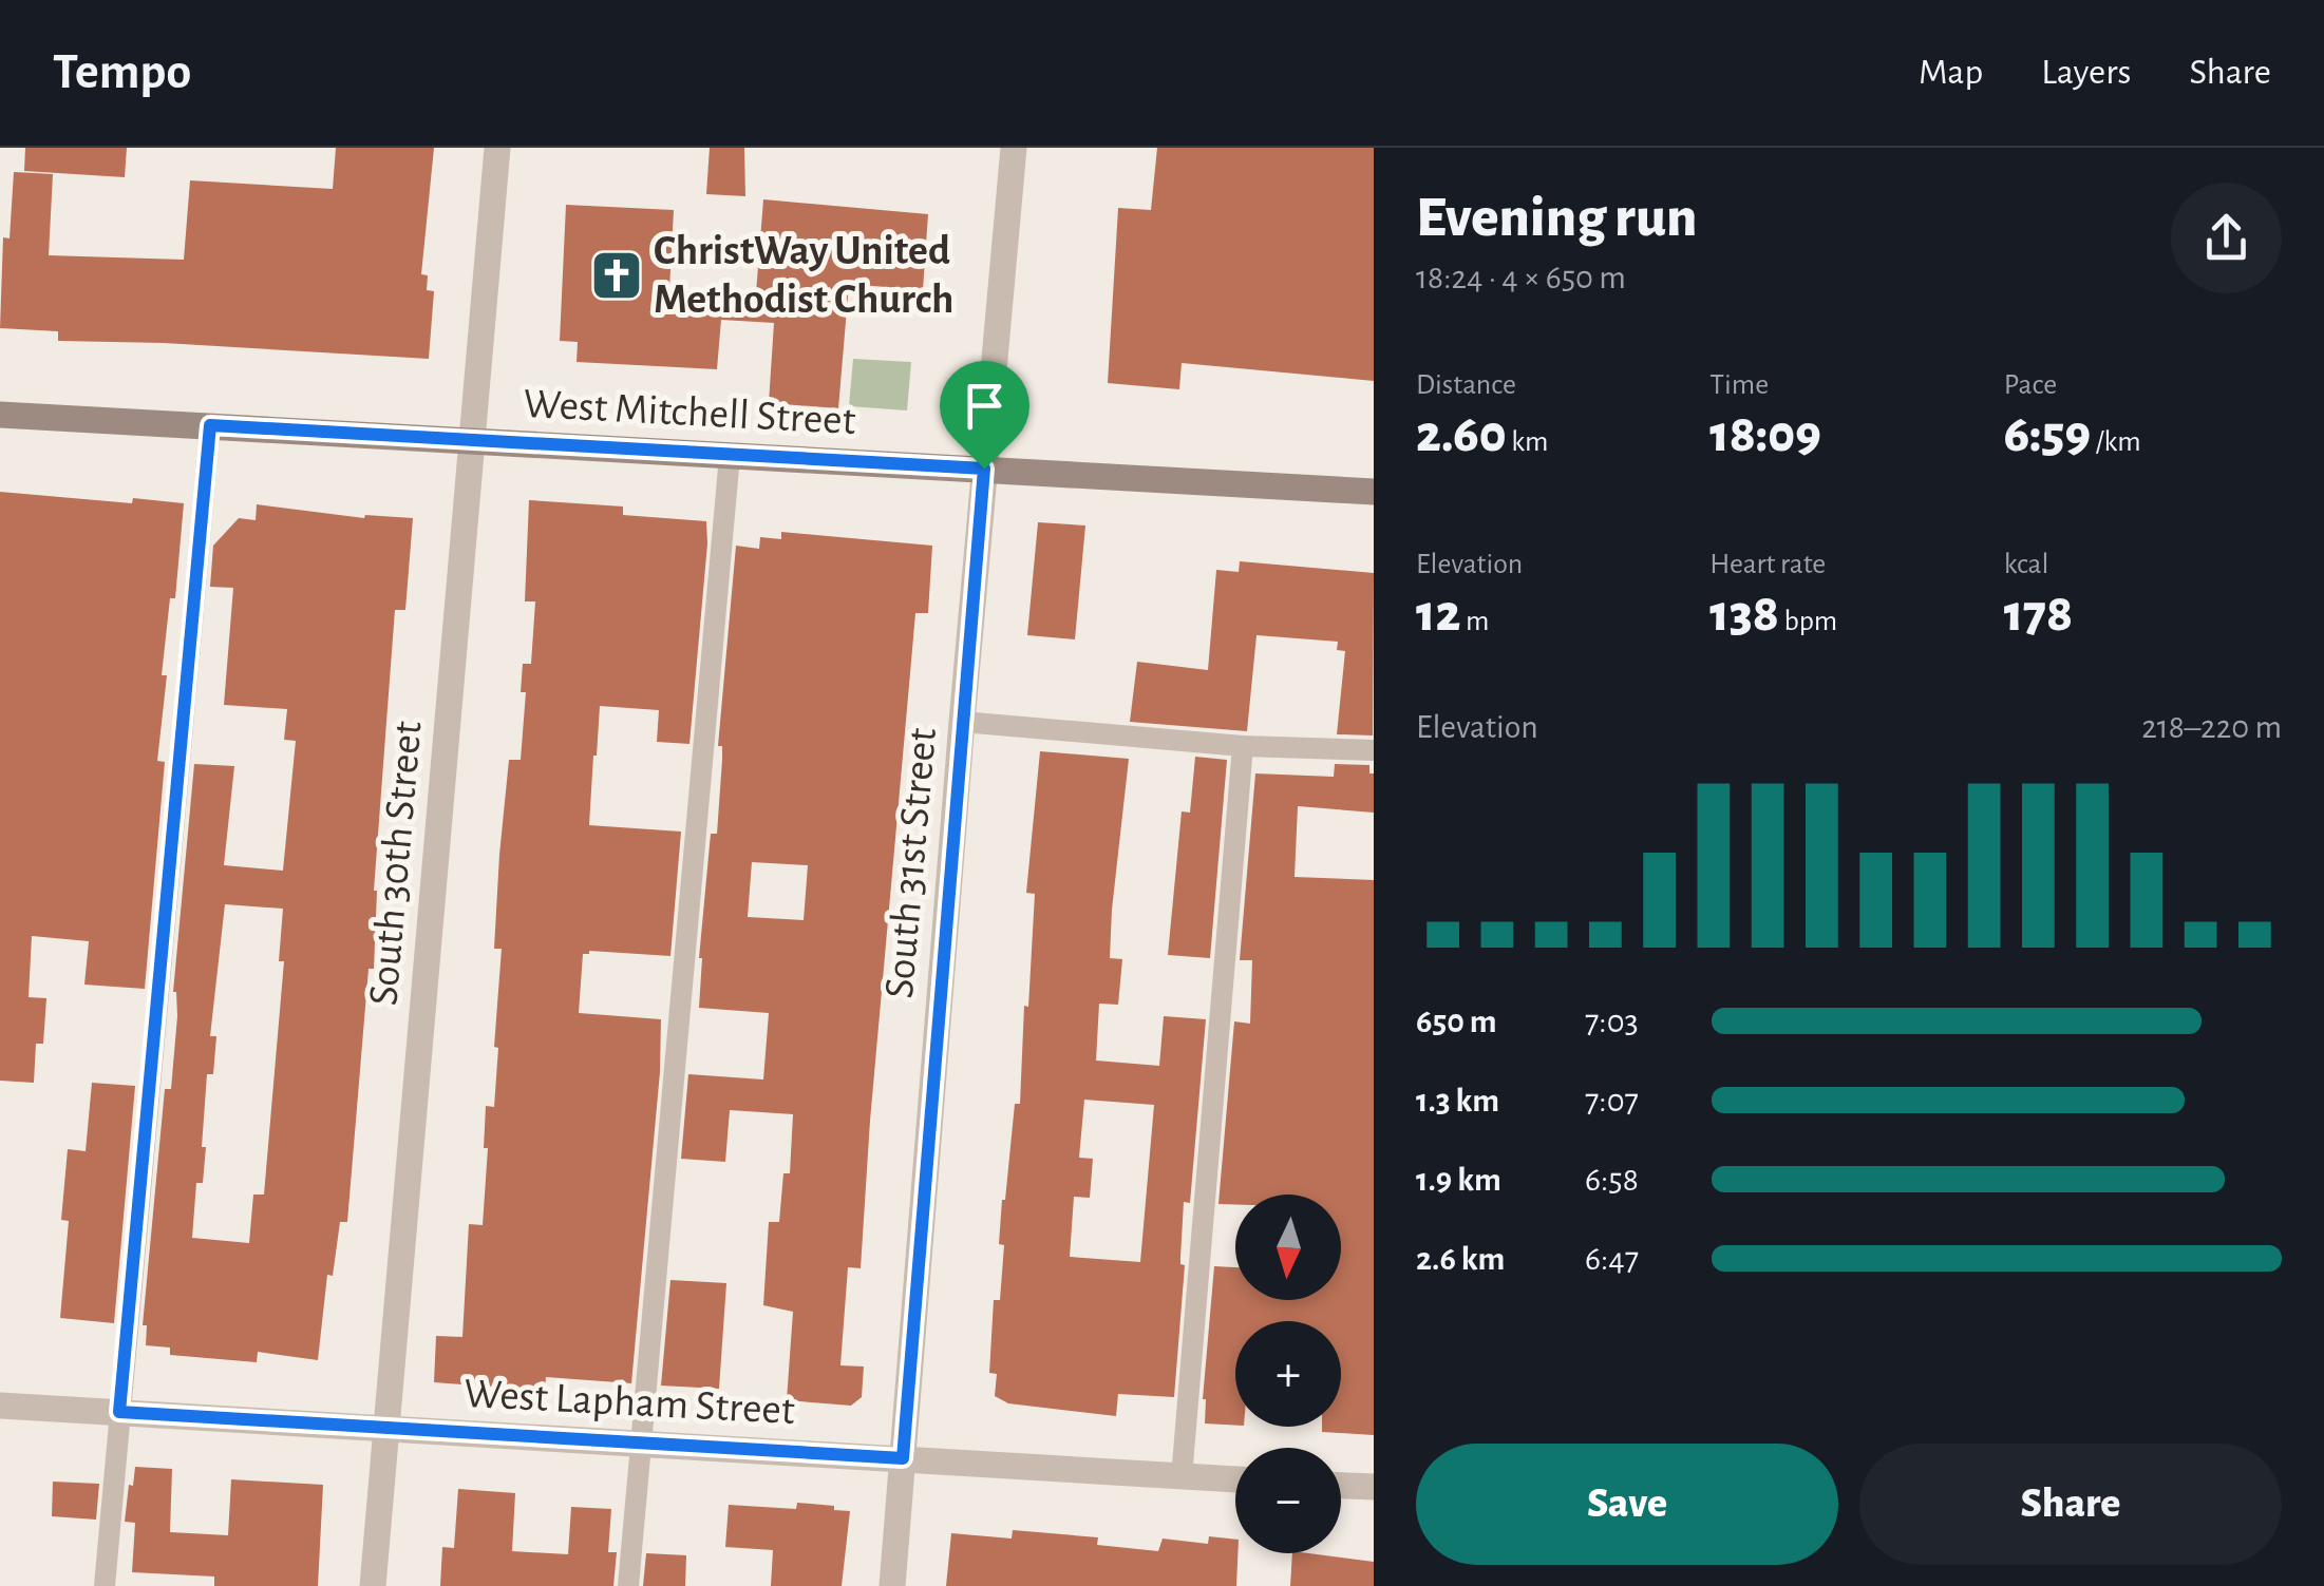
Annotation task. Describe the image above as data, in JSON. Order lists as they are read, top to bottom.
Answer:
{
  "streets": {
    "street": [
      "West Mitchell Street",
      "South 30th Street",
      "South 31st Street",
      "West Lapham Street"
    ]
  },
  "crossings": [
    ["West Mitchell Street", "South 30th Street"],
    ["West Mitchell Street", "South 31st Street"],
    ["South 30th Street", "West Lapham Street"],
    ["South 31st Street", "West Lapham Street"]
  ],
  "places": {
    "church": ["ChristWay United Methodist Church"]
  },
  "north": "bottom",
  "page": {
    "header": "Tempo",
    "nav": ["Map", "Layers", "Share"],
    "heading": ["Evening run", "18:24 · 4 × 650 m"],
    "stats": [
      ["Distance", "2.60 km"],
      ["Time", "18:09"],
      ["Pace", "6:59 /km"],
      ["Elevation", "12 m"],
      ["Heart rate", "138 bpm"],
      ["kcal", "178"]
    ],
    "chart": ["Elevation", "218–220 m"],
    "list": [
      {
        "name": "650 m",
        "note": "7:03"
      },
      {
        "name": "1.3 km",
        "note": "7:07"
      },
      {
        "name": "1.9 km",
        "note": "6:58"
      },
      {
        "name": "2.6 km",
        "note": "6:47"
      }
    ],
    "map_buttons": ["+", "−"],
    "buttons": ["Save", "Share"]
  }
}
